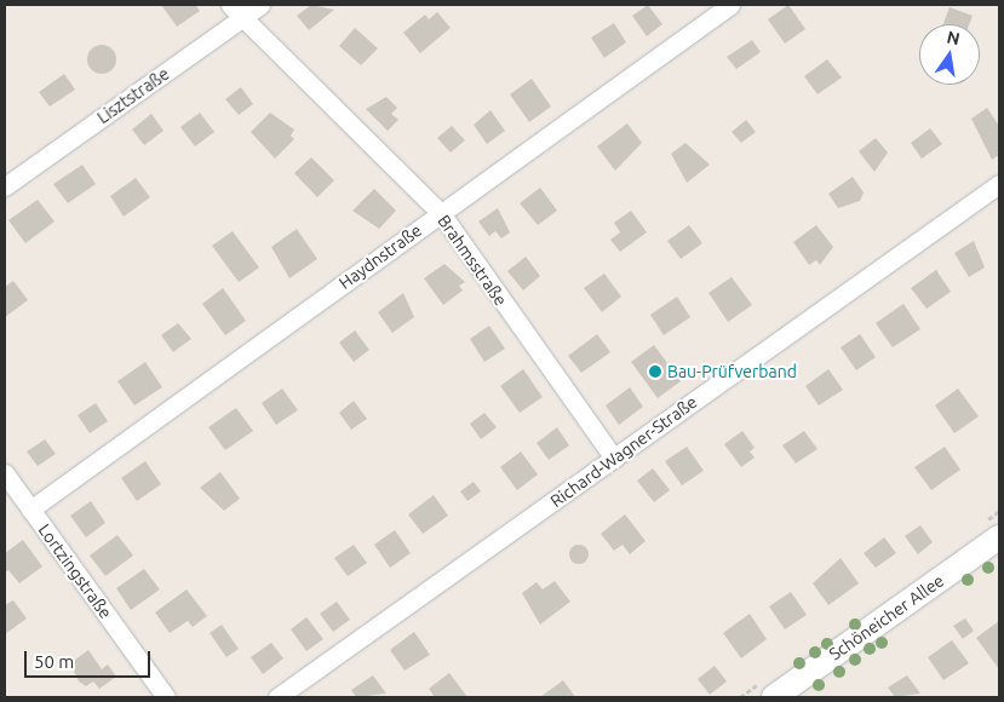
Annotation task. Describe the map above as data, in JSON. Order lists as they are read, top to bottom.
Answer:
{
  "streets": {
    "street": [
      "Lisztstraße",
      "Haydnstraße",
      "Brahmsstraße",
      "Richard-Wagner-Straße",
      "Lortzingstraße",
      "Schöneicher Allee"
    ]
  },
  "crossings": [
    ["Lisztstraße", "Brahmsstraße"],
    ["Haydnstraße", "Brahmsstraße"],
    ["Haydnstraße", "Lortzingstraße"],
    ["Brahmsstraße", "Richard-Wagner-Straße"]
  ],
  "places": ["Bau-Prüfverband"],
  "scale_bar": "50 m",
  "north": "top"
}
